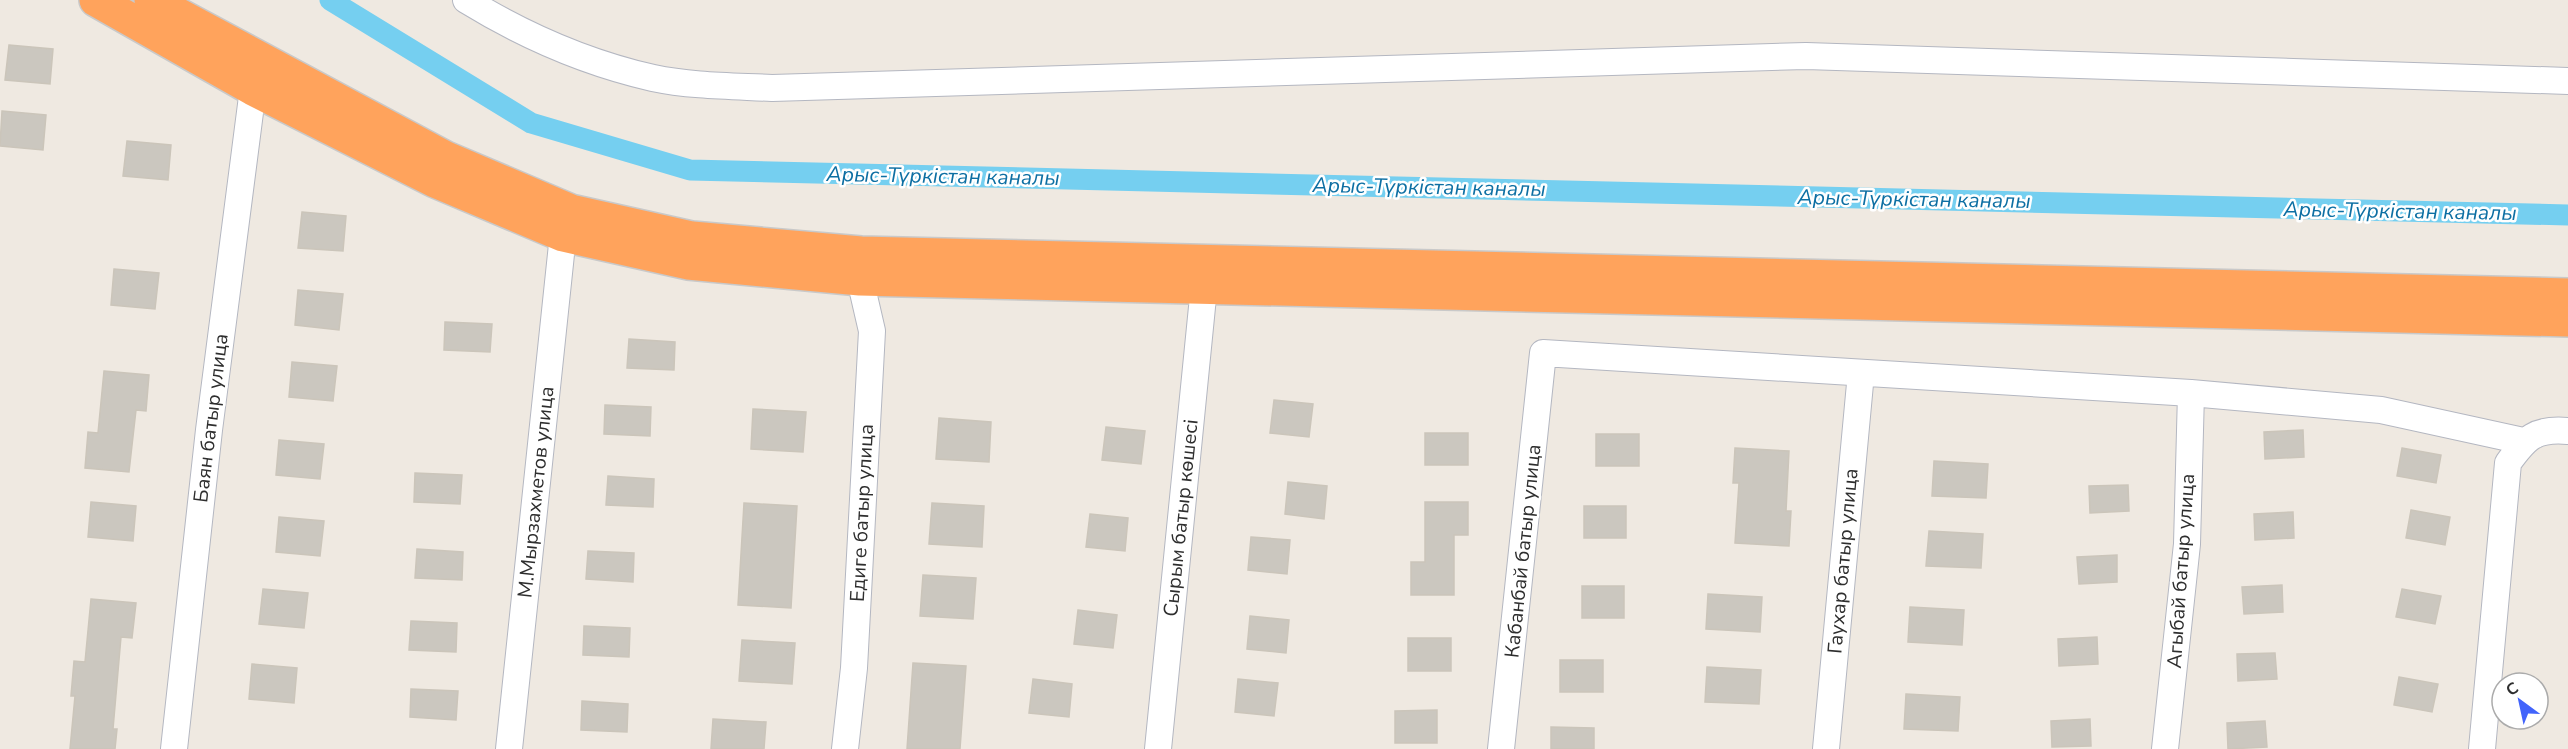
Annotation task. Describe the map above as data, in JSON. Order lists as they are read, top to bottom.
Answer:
{
  "streets": {
    "street": [
      "Баян батыр улица",
      "М.Мырзахметов улица",
      "Едиге батыр улица",
      "Сырым батыр көшесі",
      "Кабанбай батыр улица",
      "Гаухар батыр улица",
      "Агыбай батыр улица"
    ]
  },
  "crossings": [
    ["Кабанбай батыр улица", "Гаухар батыр улица"]
  ],
  "water": ["Арыс-Түркістан каналы"],
  "north": "top left"
}
